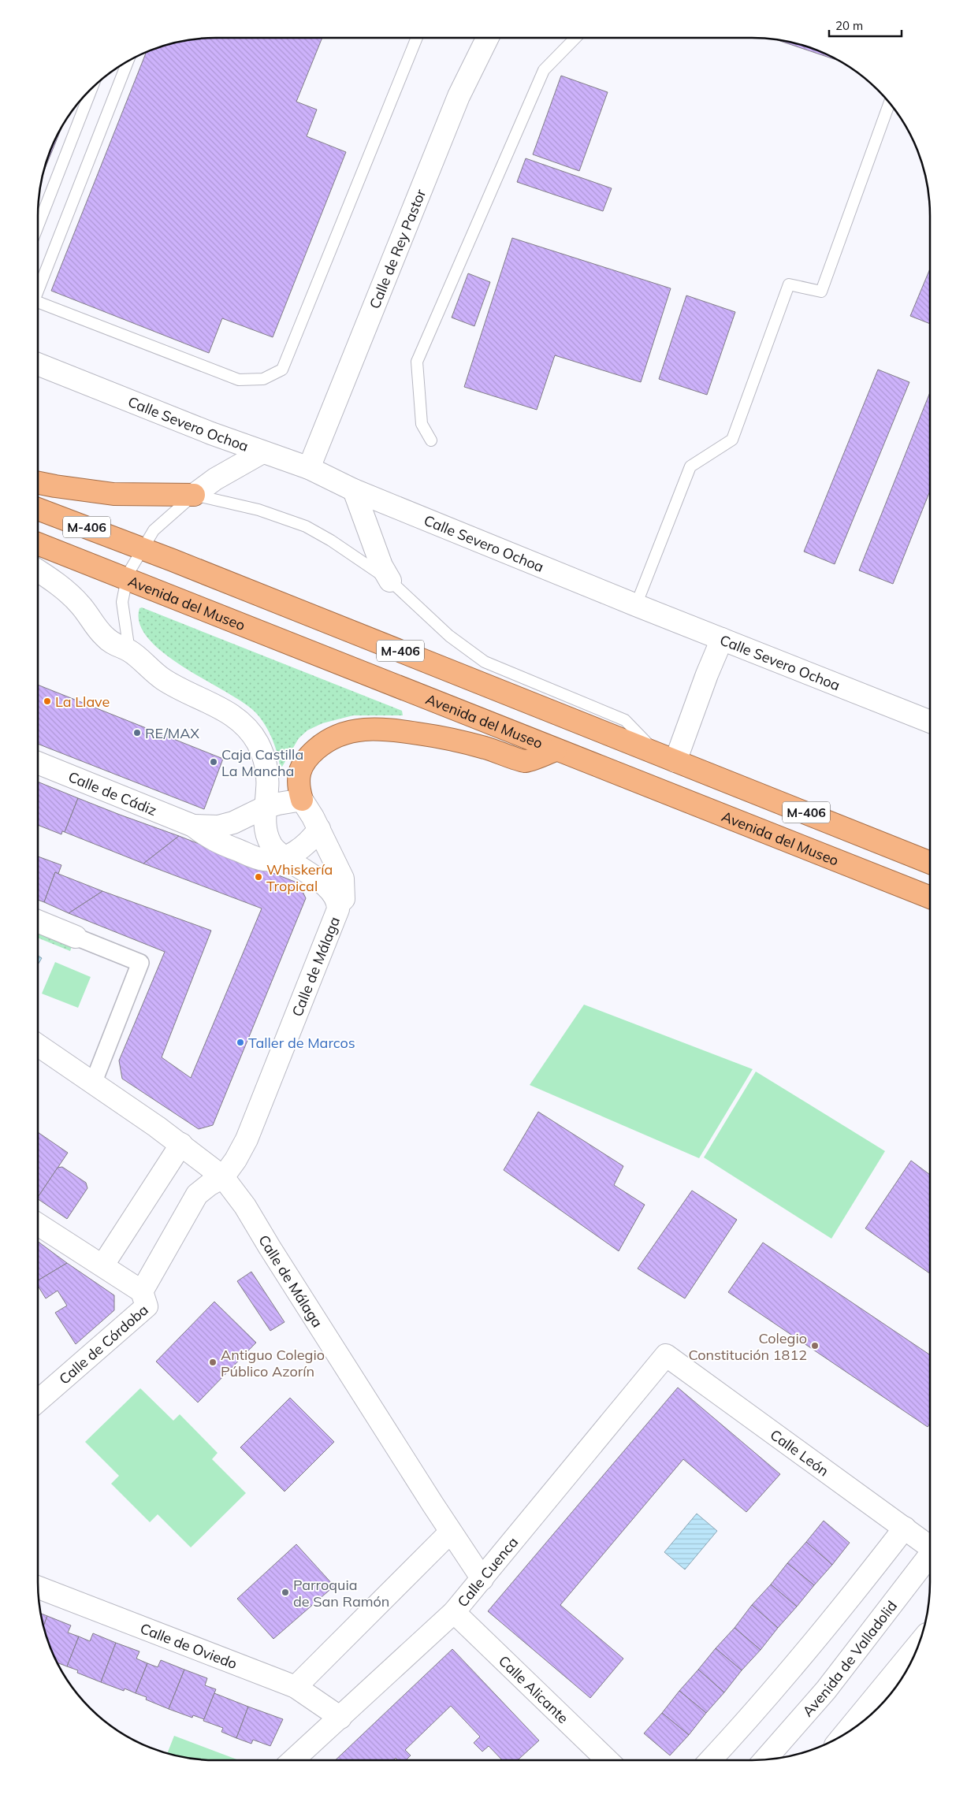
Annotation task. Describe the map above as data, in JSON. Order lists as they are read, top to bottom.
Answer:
{
  "streets": {
    "highway": ["M-406", "Avenida del Museo"],
    "street": [
      "Calle de Rey Pastor",
      "Calle Severo Ochoa",
      "Calle de Cádiz",
      "Calle de Málaga",
      "Calle de Córdoba",
      "Calle León",
      "Calle Cuenca",
      "Calle de Oviedo",
      "Avenida de Valladolid",
      "Calle Alicante"
    ]
  },
  "crossings": [
    ["Calle de Rey Pastor", "Calle Severo Ochoa"],
    ["Calle de Cádiz", "Calle de Málaga"],
    ["Calle de Málaga", "Calle de Córdoba"],
    ["Calle de Málaga", "Calle Cuenca"],
    ["Calle León", "Calle Cuenca"],
    ["Calle Cuenca", "Calle de Oviedo"],
    ["Calle Cuenca", "Calle Alicante"]
  ],
  "places": [
    "La Llave",
    "RE/MAX",
    "Caja Castilla La Mancha",
    "Whiskería Tropical",
    "Taller de Marcos",
    "Colegio Constitución 1812",
    "Antiguo Colegio Público Azorín",
    "Parroquia de San Ramón"
  ],
  "scale_bar": "20 m"
}
